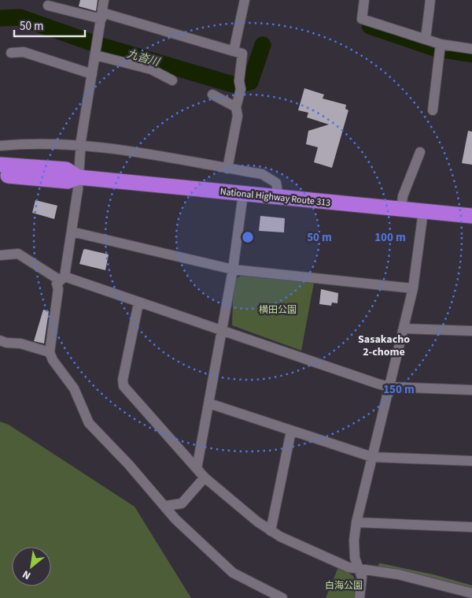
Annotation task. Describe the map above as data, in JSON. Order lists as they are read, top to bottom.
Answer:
{
  "streets": {
    "highway": ["National Highway Route 313"]
  },
  "districts": ["Sasakacho 2-chome"],
  "water": ["九沓川"],
  "parks": ["横田公園", "白海公園"],
  "scale_bar": "50 m",
  "north": "bottom left",
  "rings": ["50 m", "100 m", "150 m"]
}
